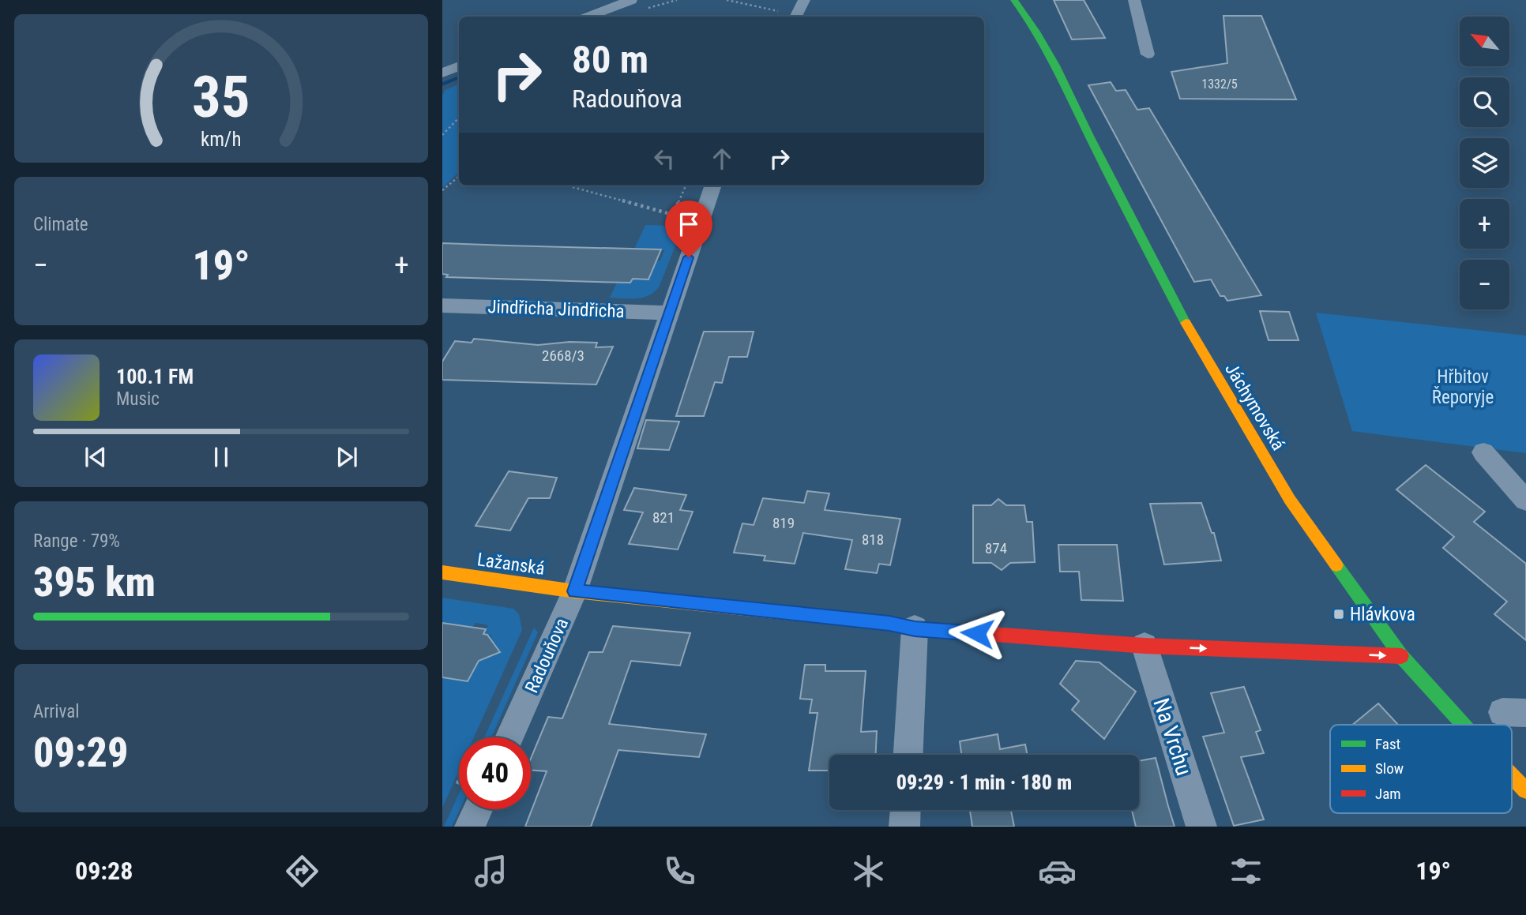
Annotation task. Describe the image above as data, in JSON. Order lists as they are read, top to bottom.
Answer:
{
  "streets": {
    "street": [
      "Jindřicha Jindřicha",
      "Jáchymovská",
      "Lažanská",
      "Radouňova",
      "Na Vrchu"
    ]
  },
  "crossings": [
    ["Jindřicha Jindřicha", "Radouňova"],
    ["Lažanská", "Radouňova"]
  ],
  "parks": ["Hřbitov Řeporyje"],
  "places": {
    "transit": ["Hlávkova"]
  },
  "house_numbers": [
    "1332/5",
    "2668/3",
    "821",
    "819",
    "818",
    "874"
  ],
  "legend": ["Fast", "Slow", "Jam"],
  "north": "top left",
  "page": {
    "map_buttons": ["+", "−"],
    "turn": ["80 m", "Radouňova"],
    "tile": [
      "Climate",
      ["Range · 79%", "395 km"],
      ["Arrival", "09:29"]
    ],
    "heat": ["−", "19°", "+"],
    "song": ["100.1 FM", "Music"],
    "limit": "40",
    "trip": "09:29 · 1 min · 180 m",
    "tabs": ["09:28", "19°"],
    "gauge": ["35", "km/h"]
  }
}
